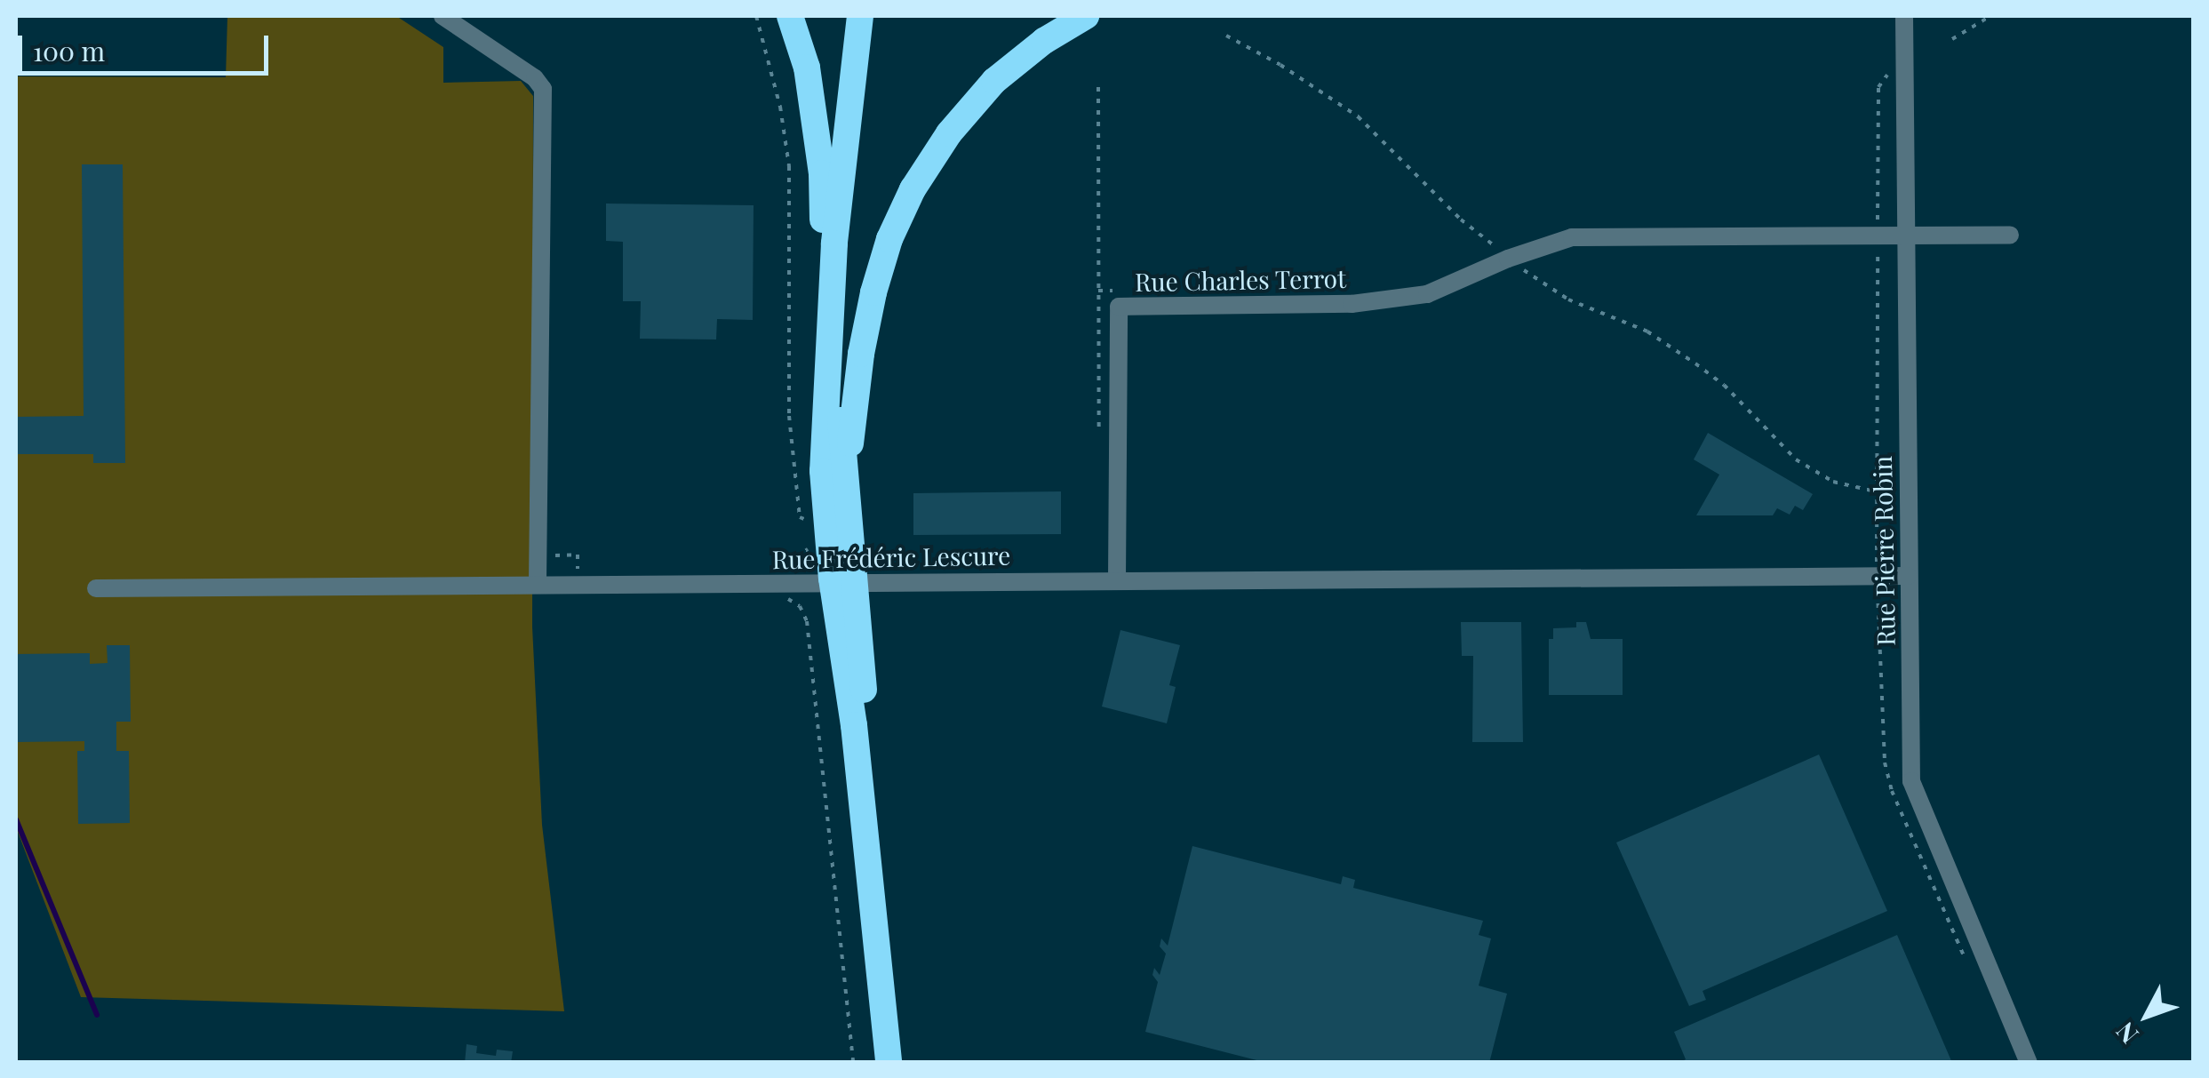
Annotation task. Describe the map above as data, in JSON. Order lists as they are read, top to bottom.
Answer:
{
  "streets": {
    "street": ["Rue Charles Terrot", "Rue Pierre Robin", "Rue Frédéric Lescure"]
  },
  "crossings": [
    ["Rue Charles Terrot", "Rue Pierre Robin"],
    ["Rue Charles Terrot", "Rue Frédéric Lescure"],
    ["Rue Pierre Robin", "Rue Frédéric Lescure"]
  ],
  "scale_bar": "100 m",
  "north": "bottom left"
}
